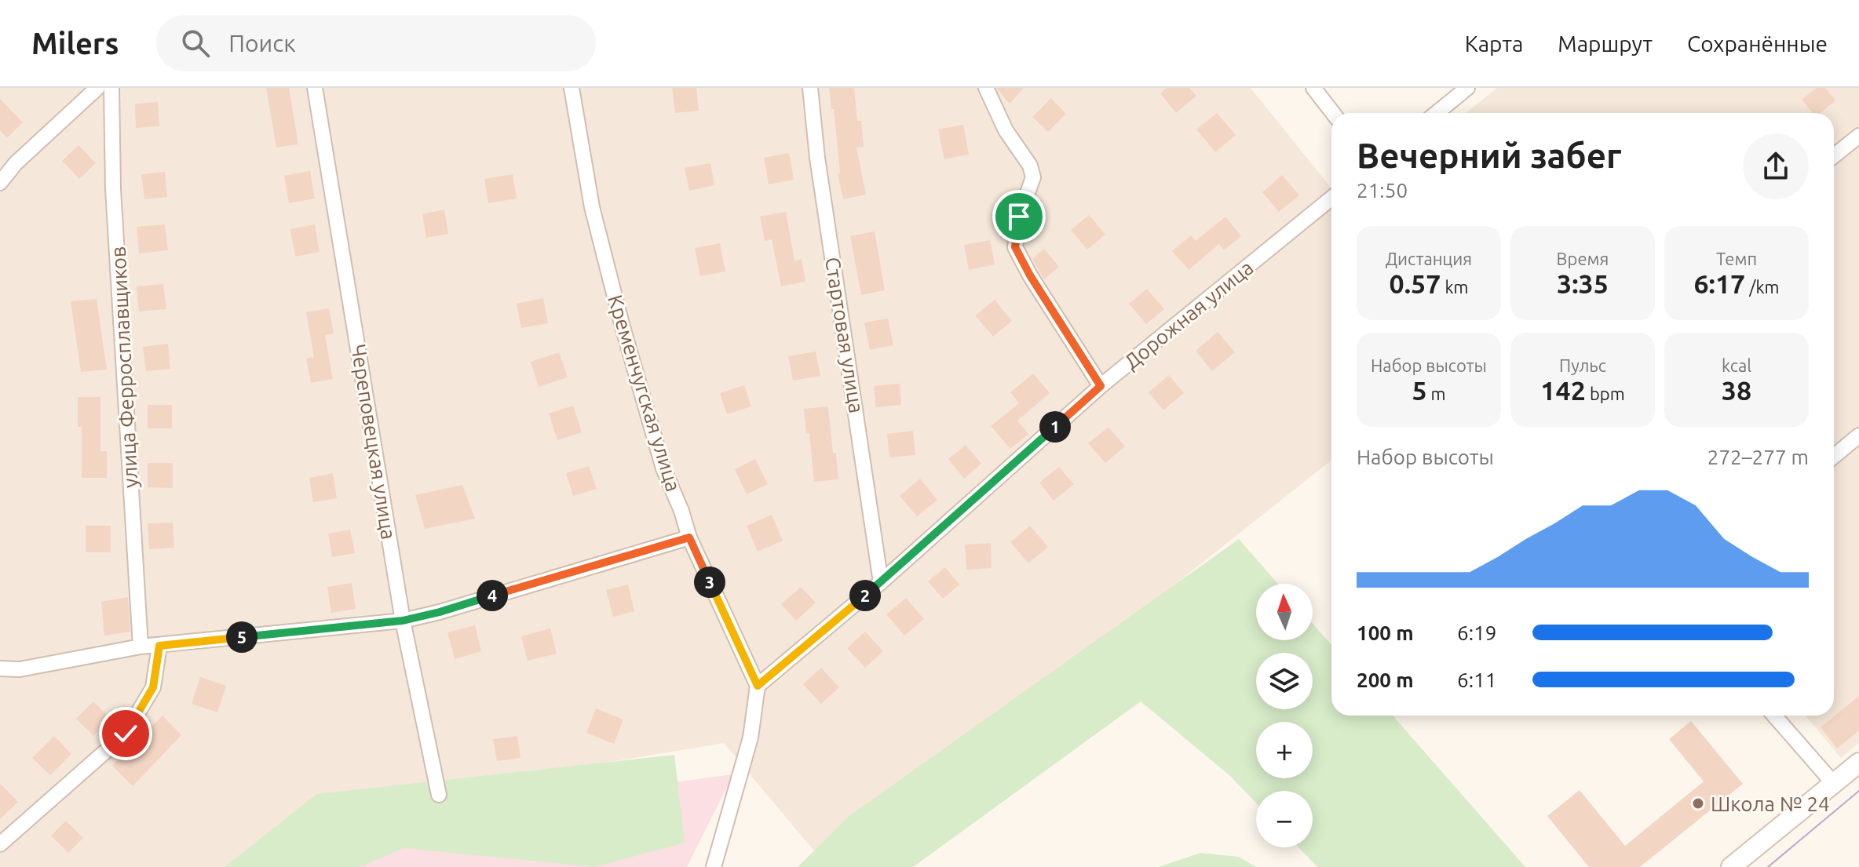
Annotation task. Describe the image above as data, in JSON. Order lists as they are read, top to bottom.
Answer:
{
  "streets": {
    "street": [
      "Дорожная улица",
      "Стартовая улица",
      "улица Ферросплавщиков",
      "Кременчугская улица",
      "Череповецкая улица"
    ]
  },
  "crossings": [
    ["Дорожная улица", "Стартовая улица"],
    ["Дорожная улица", "Кременчугская улица"]
  ],
  "places": ["Школа № 24"],
  "north": "top",
  "page": {
    "header": "Milers",
    "search": "Поиск",
    "nav": ["Карта", "Маршрут", "Сохранённые"],
    "heading": ["Вечерний забег", "21:50"],
    "stats": [
      ["Дистанция", "0.57 km"],
      ["Время", "3:35"],
      ["Темп", "6:17 /km"],
      ["Набор высоты", "5 m"],
      ["Пульс", "142 bpm"],
      ["kcal", "38"]
    ],
    "pins": [
      "1",
      "3",
      "2",
      "4",
      "5"
    ],
    "chart": ["Набор высоты", "272–277 m"],
    "map_buttons": ["+", "−"],
    "list": [
      {
        "name": "100 m",
        "note": "6:19"
      },
      {
        "name": "200 m",
        "note": "6:11"
      }
    ]
  }
}
